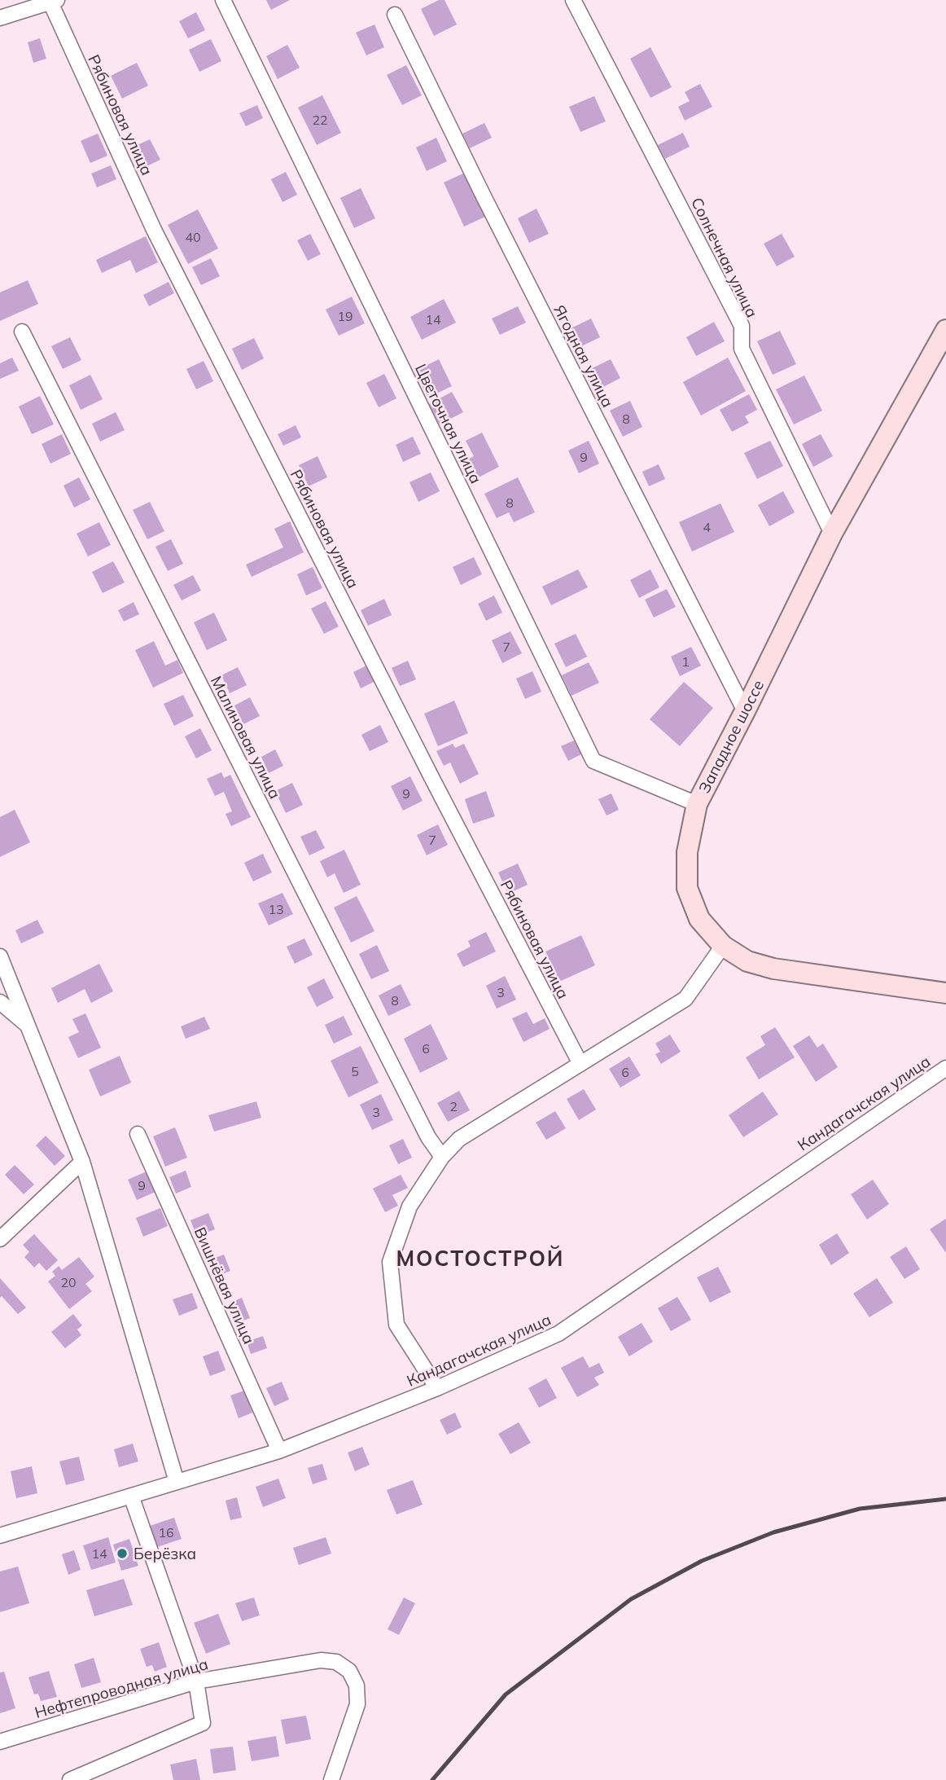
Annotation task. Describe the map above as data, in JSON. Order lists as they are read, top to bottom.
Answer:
{
  "streets": {
    "main road": ["Западное шоссе"],
    "street": [
      "Рябиновая улица",
      "Солнечная улица",
      "Ягодная улица",
      "Цветочная улица",
      "Малиновая улица",
      "Кандагачская улица",
      "Вишнёвая улица",
      "Нефтепроводная улица"
    ]
  },
  "crossings": [
    ["Солнечная улица", "Западное шоссе"],
    ["Ягодная улица", "Западное шоссе"],
    ["Цветочная улица", "Западное шоссе"],
    ["Кандагачская улица", "Вишнёвая улица"]
  ],
  "districts": ["МОСТОСТРОЙ"],
  "places": ["Берёзка"],
  "house_numbers": [
    "22",
    "40",
    "19",
    "14",
    "8",
    "9",
    "8",
    "4",
    "7",
    "1",
    "9",
    "7",
    "13",
    "3",
    "8",
    "6",
    "5",
    "6",
    "2",
    "3",
    "9",
    "20",
    "16",
    "14"
  ]
}
